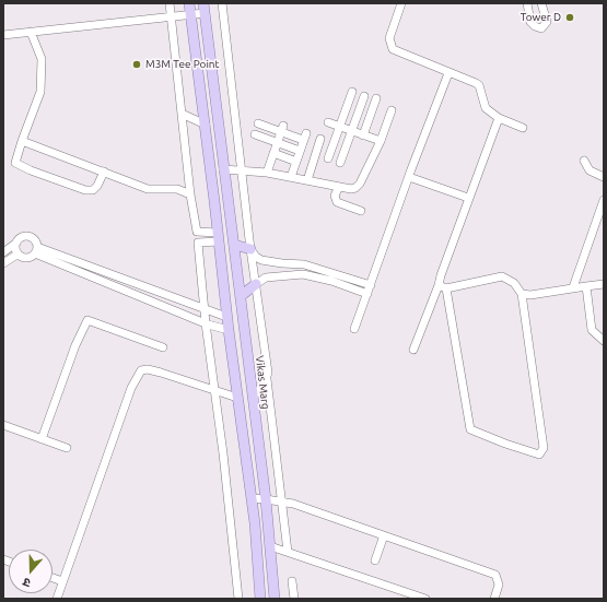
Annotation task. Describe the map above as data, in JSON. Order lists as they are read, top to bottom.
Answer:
{
  "streets": {
    "main road": ["Vikas Marg"]
  },
  "places": ["Tower D", "M3M Tee Point"],
  "north": "bottom"
}
